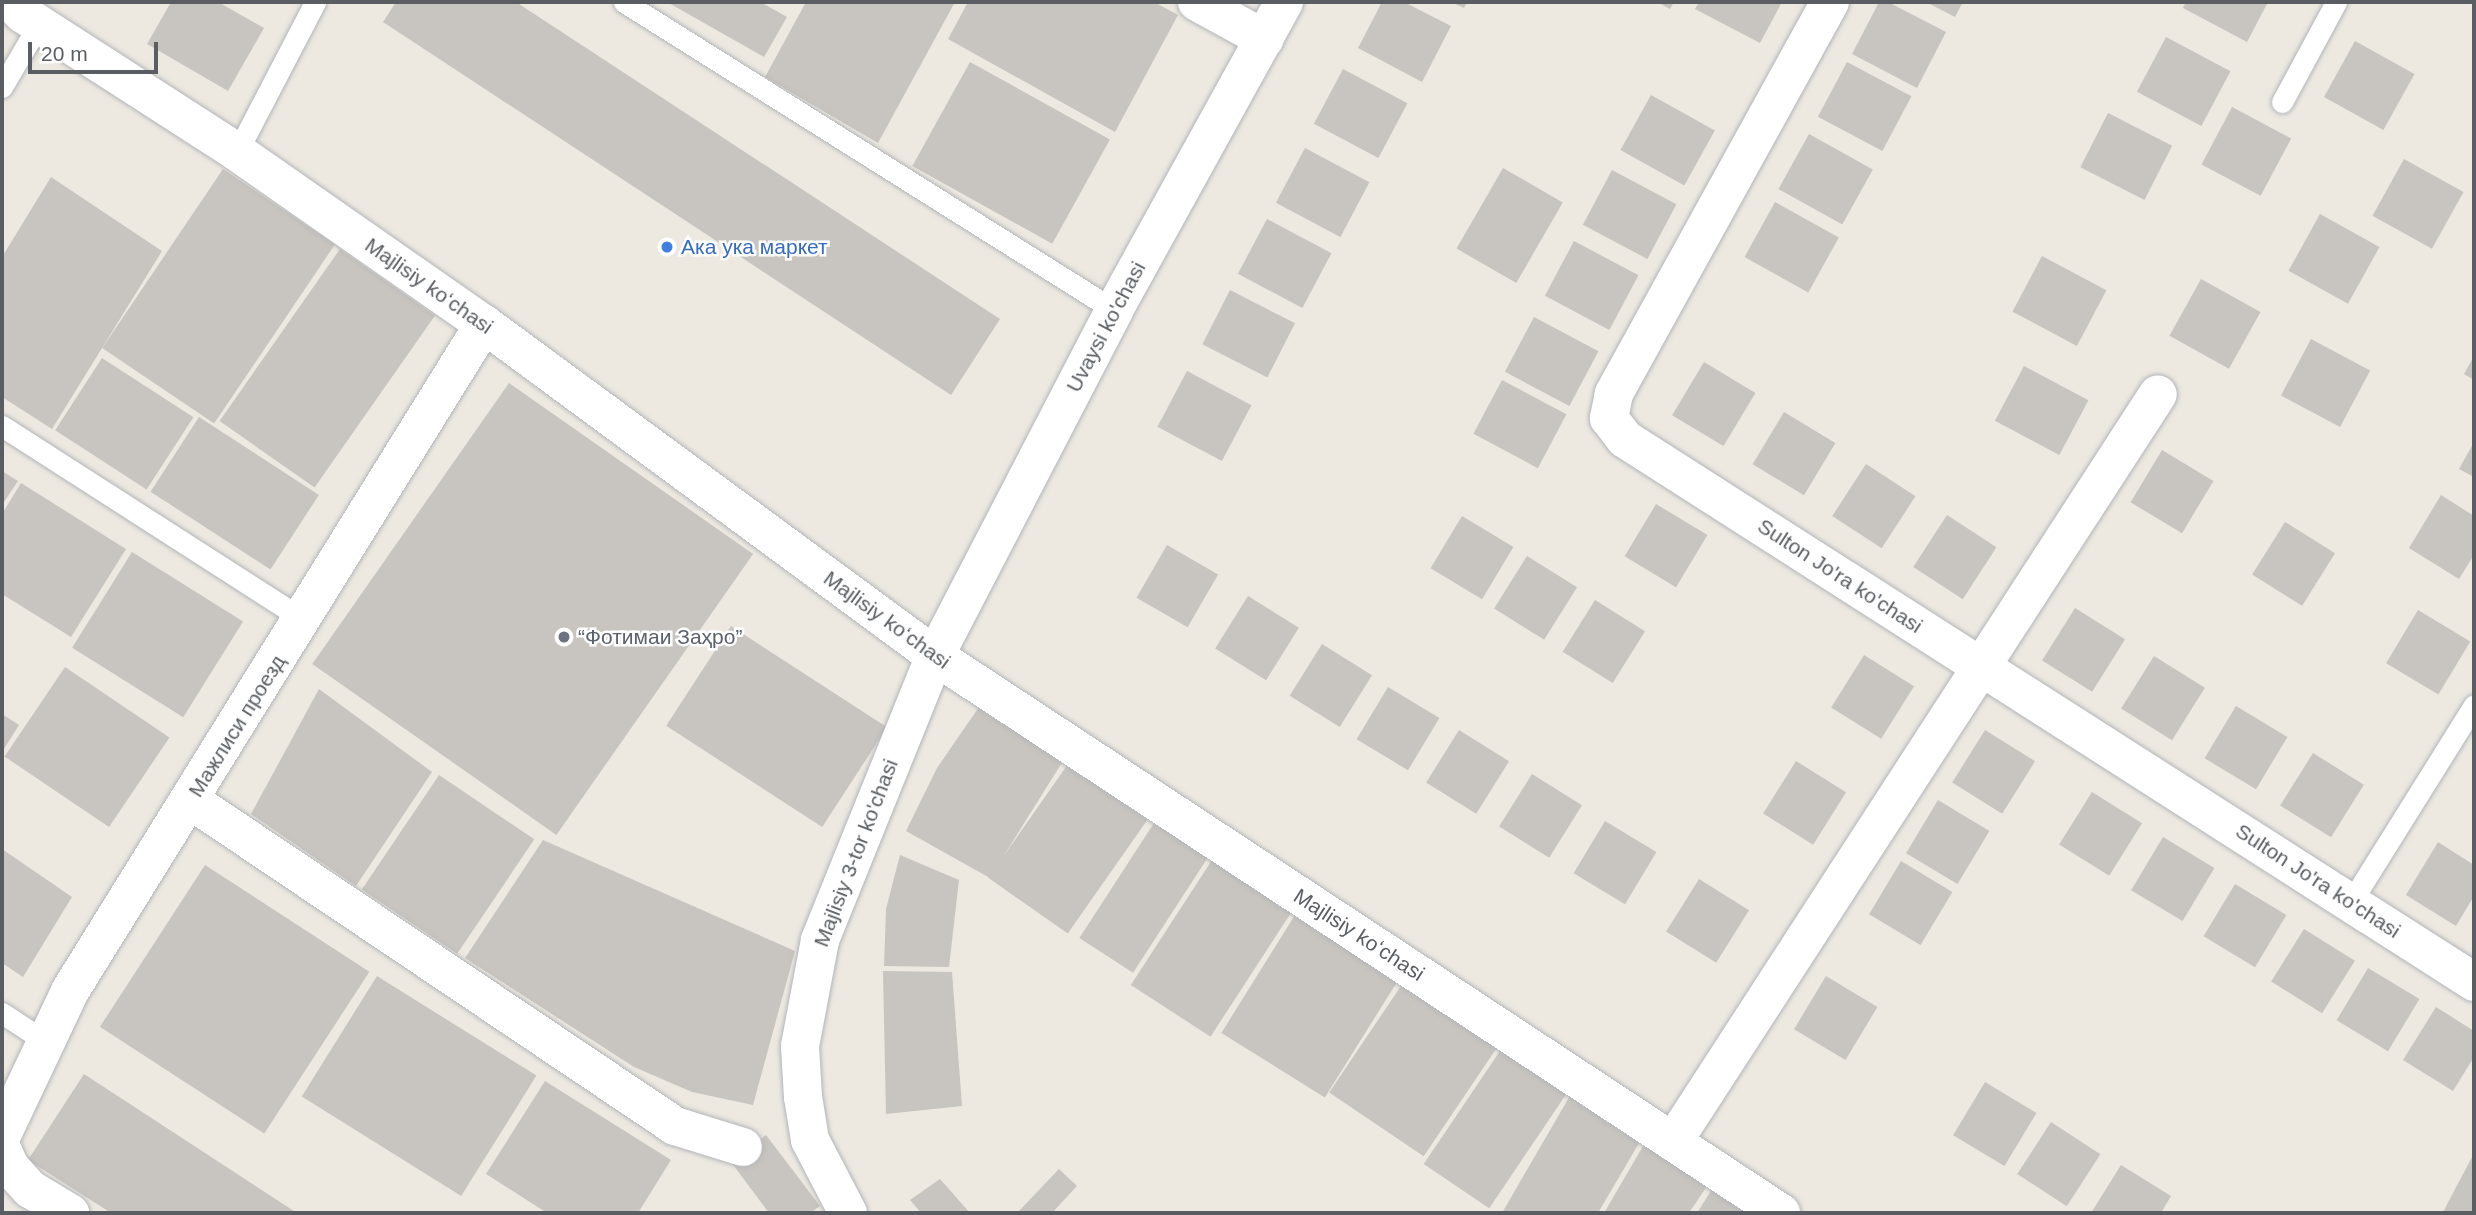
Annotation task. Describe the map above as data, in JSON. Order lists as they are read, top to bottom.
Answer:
{
  "streets": {
    "street": [
      "Majlisiy koʻchasi",
      "Uvaysi ko'chasi",
      "Sulton Jo'ra ko'chasi",
      "Мажлиси проезд",
      "Majlisiy 3-tor ko'chasi"
    ]
  },
  "crossings": [
    ["Majlisiy koʻchasi", "Uvaysi ko'chasi"],
    ["Majlisiy koʻchasi", "Мажлиси проезд"],
    ["Majlisiy koʻchasi", "Majlisiy 3-tor ko'chasi"],
    ["Uvaysi ko'chasi", "Majlisiy 3-tor ko'chasi"]
  ],
  "places": ["Ака ука маркет", "“Фотимаи Заҳро”"],
  "scale_bar": "20 m"
}
